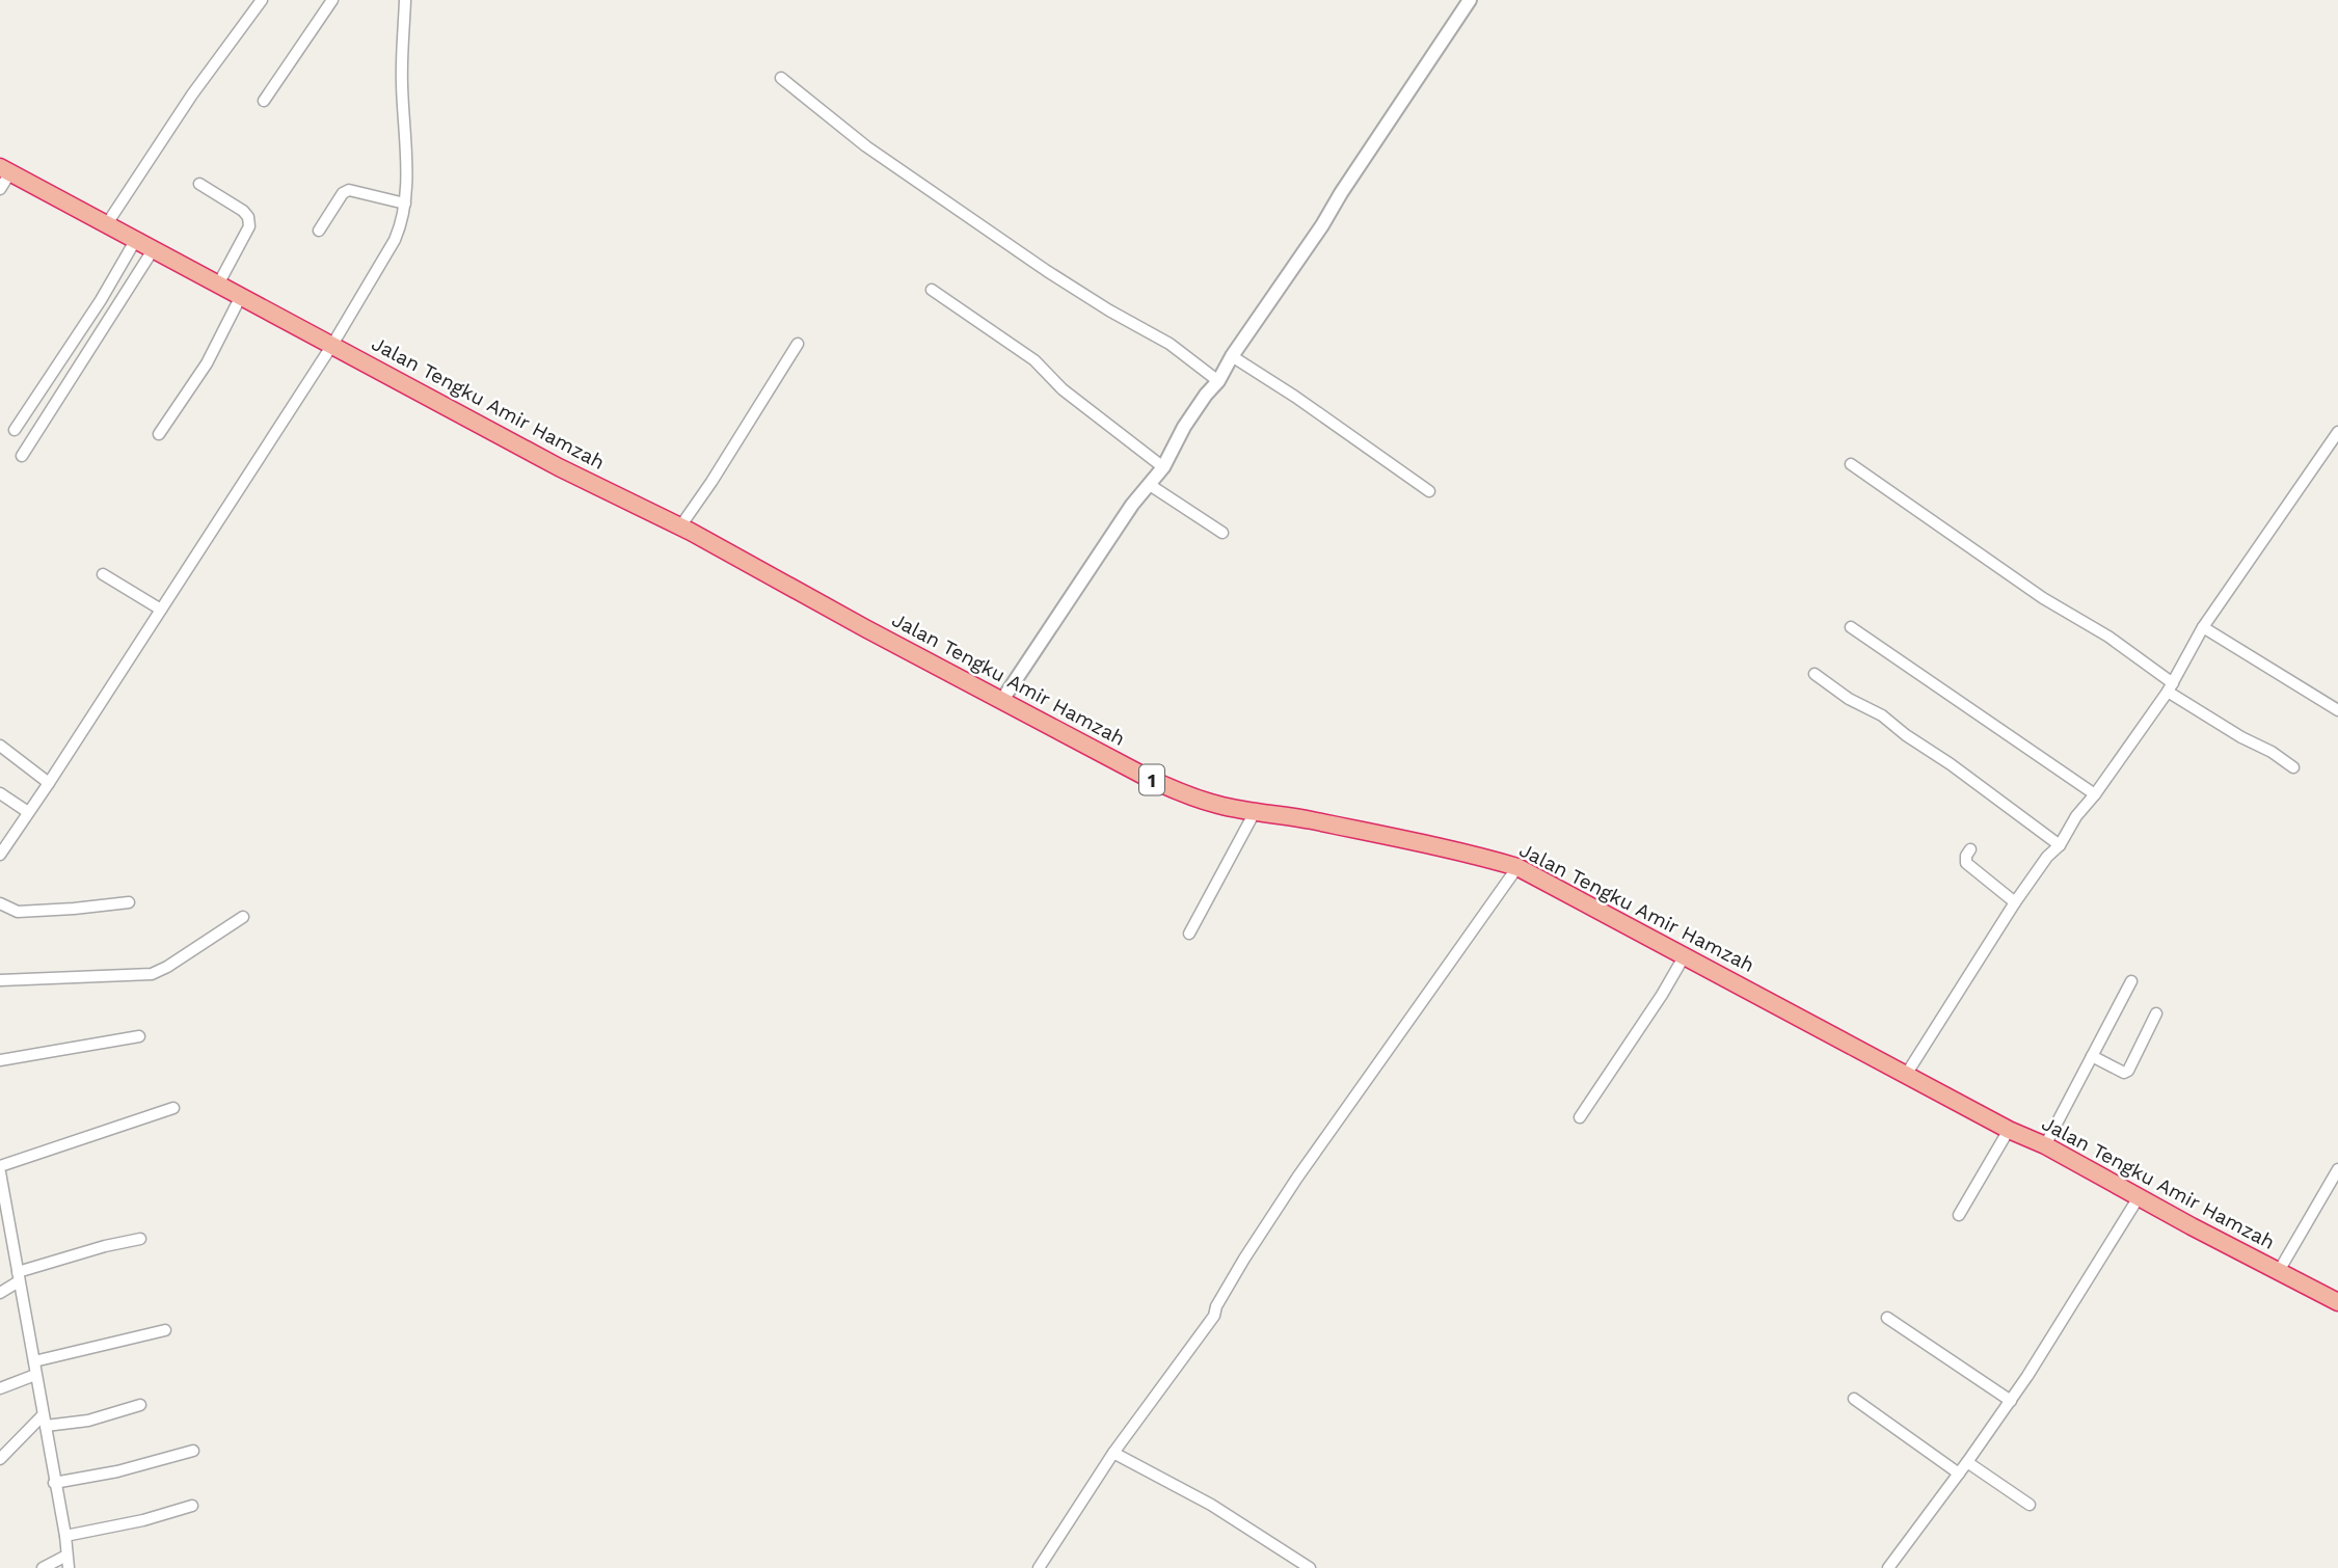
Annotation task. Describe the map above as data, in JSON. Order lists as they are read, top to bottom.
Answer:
{
  "streets": {
    "highway": ["Jalan Tengku Amir Hamzah", "1"]
  }
}
